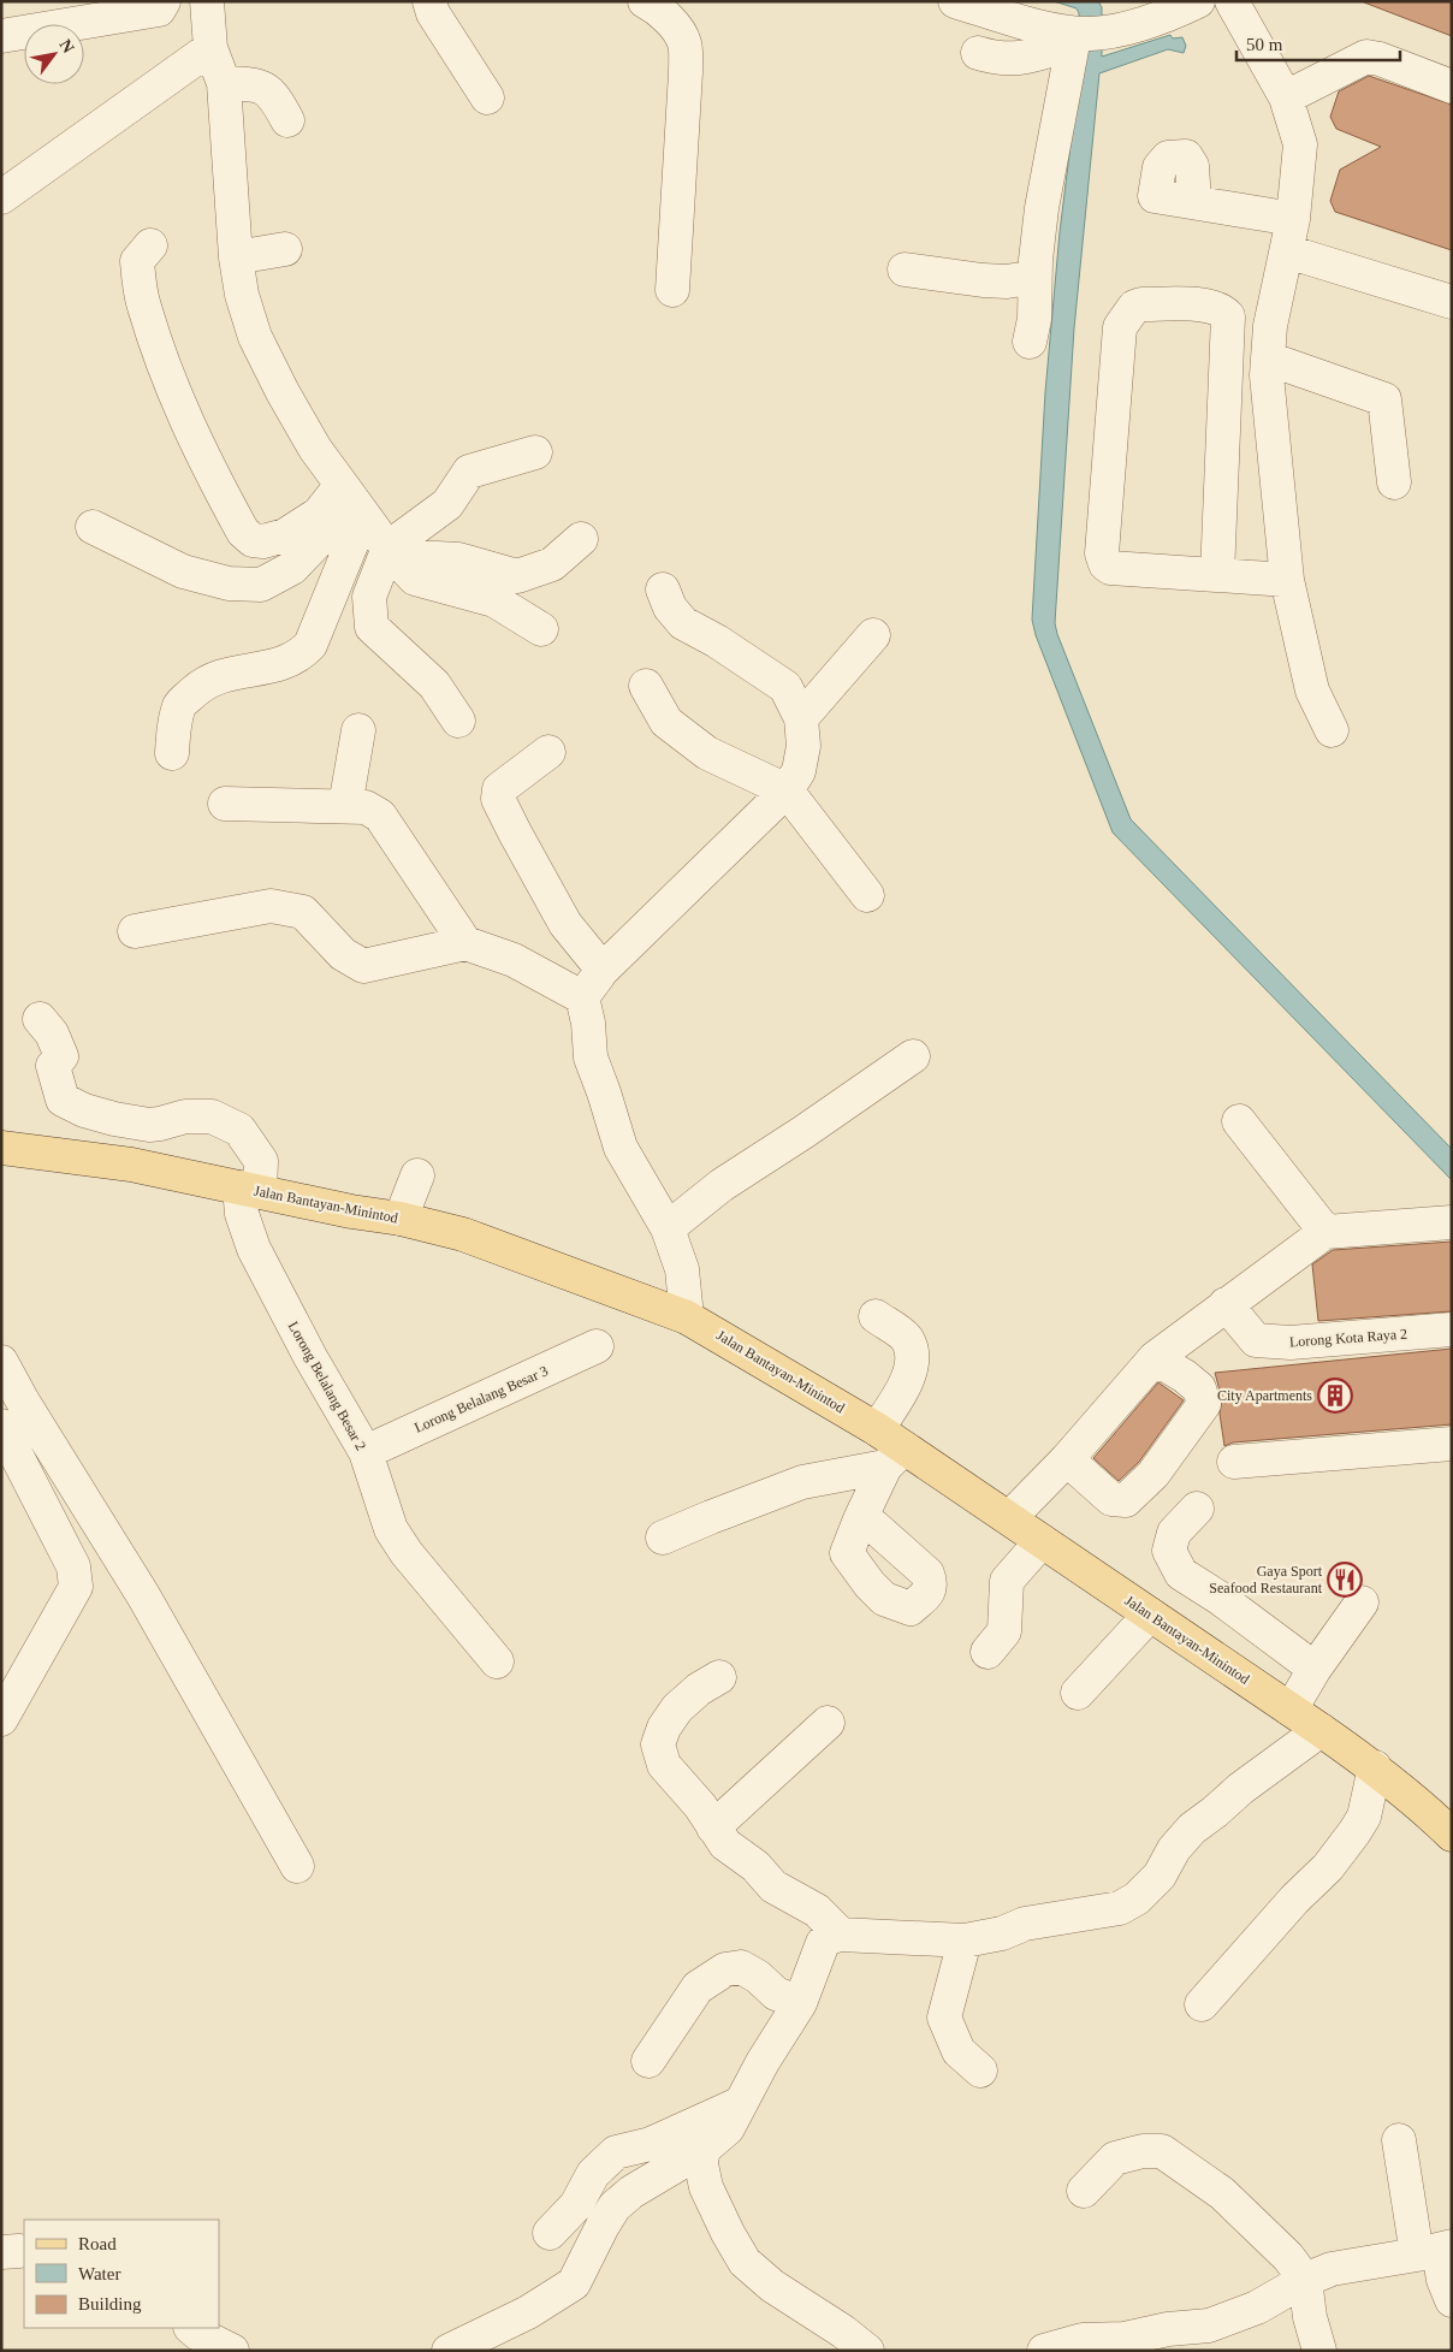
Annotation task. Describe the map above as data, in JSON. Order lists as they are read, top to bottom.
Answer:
{
  "streets": {
    "main road": ["Jalan Bantayan-Minintod"],
    "street": ["Lorong Kota Raya 2", "Lorong Belalang Besar 2", "Lorong Belalang Besar 3"]
  },
  "crossings": [
    ["Jalan Bantayan-Minintod", "Lorong Belalang Besar 2"],
    ["Lorong Belalang Besar 2", "Lorong Belalang Besar 3"]
  ],
  "places": {
    "building": ["City Apartments"],
    "restaurant": ["Gaya Sport Seafood Restaurant"]
  },
  "legend": ["Road", "Water", "Building"],
  "scale_bar": "50 m",
  "north": "top right"
}
